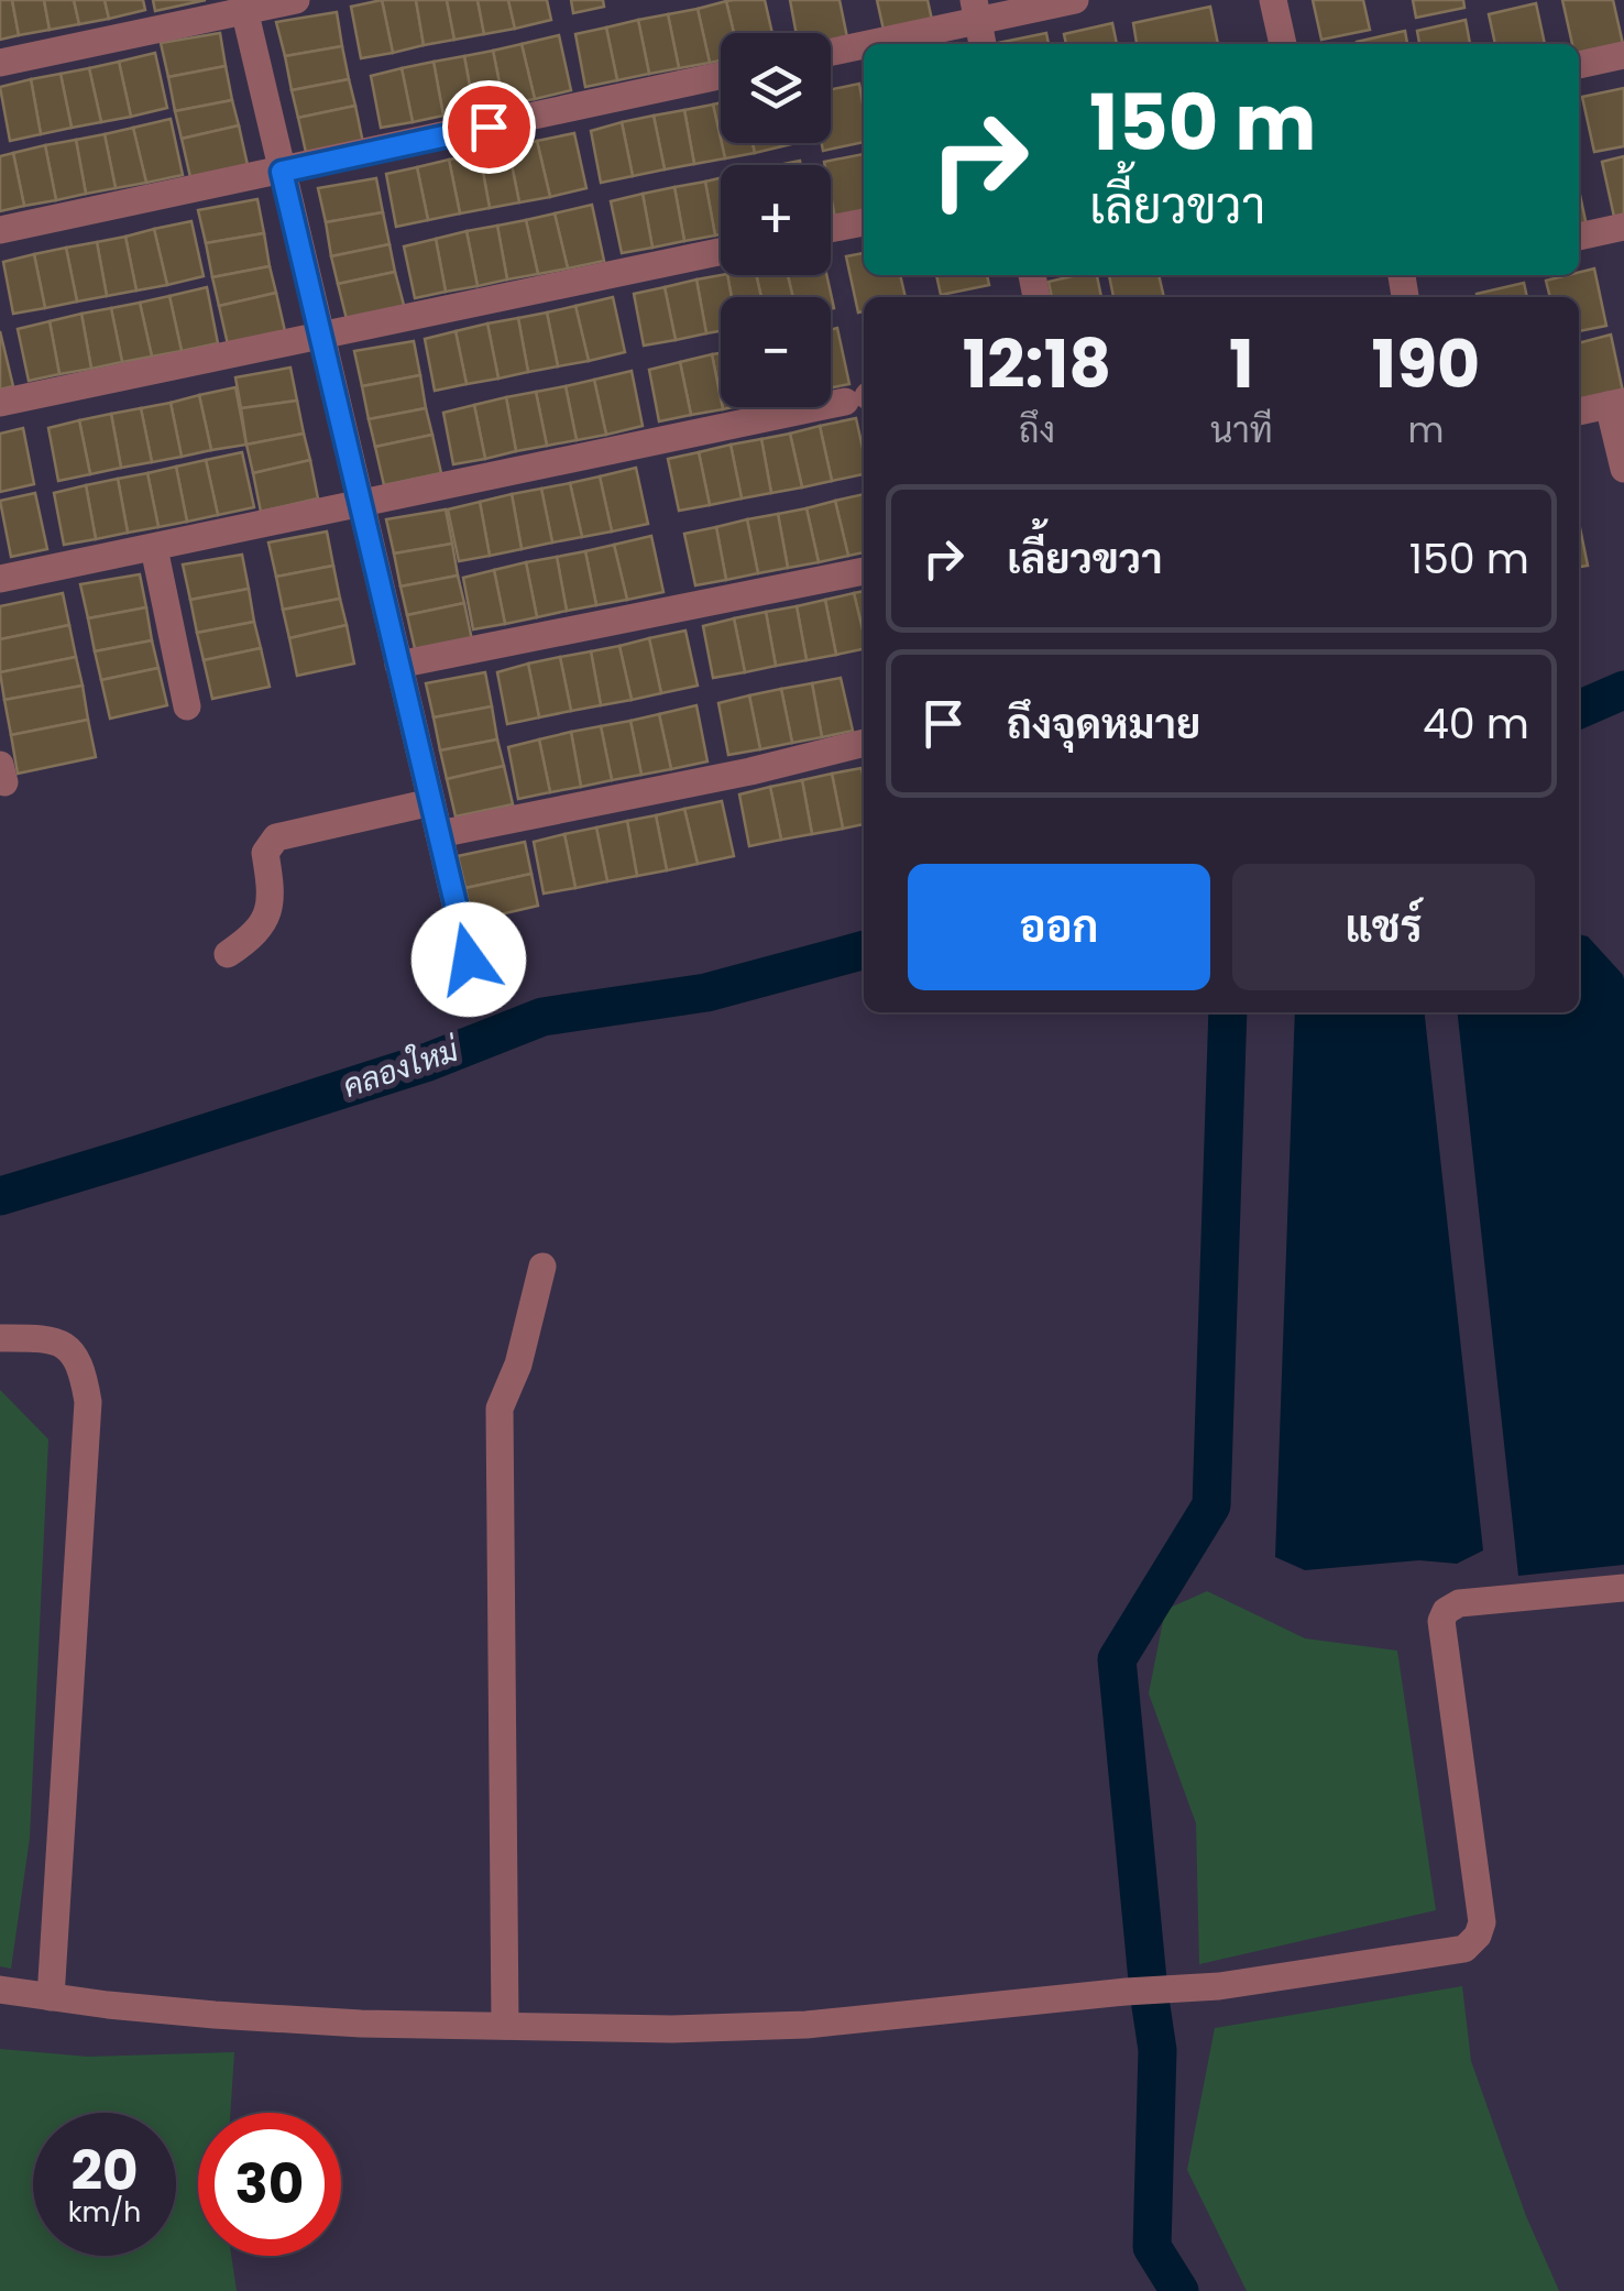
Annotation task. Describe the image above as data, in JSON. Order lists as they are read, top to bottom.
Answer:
{
  "water": ["คลองใหม่"],
  "page": {
    "map_buttons": ["+", "−"],
    "turn": ["150 m", "เลี้ยวขวา"],
    "eta": [
      "12:18",
      "ถึง",
      "1",
      "นาที",
      "190",
      "m"
    ],
    "list": [
      {
        "name": "เลี้ยวขวา",
        "value": "150 m"
      },
      {
        "name": "ถึงจุดหมาย",
        "value": "40 m"
      }
    ],
    "buttons": ["ออก", "แชร์"],
    "speed": "20 km/h",
    "limit": "30"
  }
}
